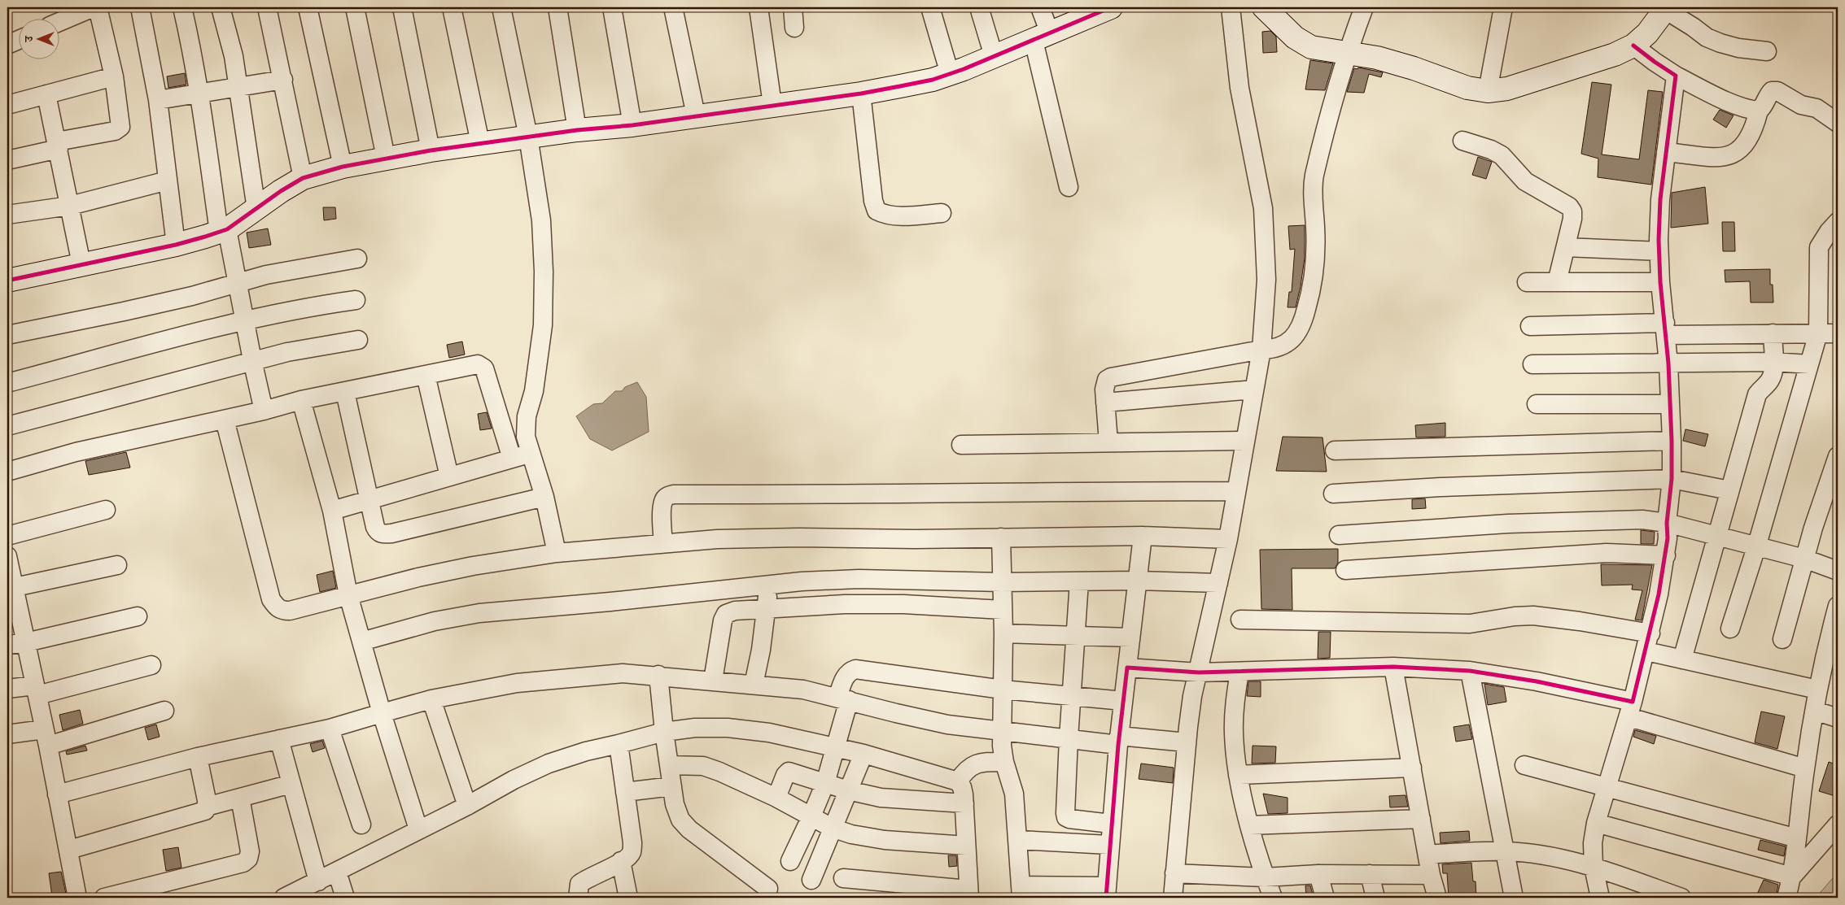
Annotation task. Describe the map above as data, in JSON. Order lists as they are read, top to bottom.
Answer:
{
  "north": "left"
}
